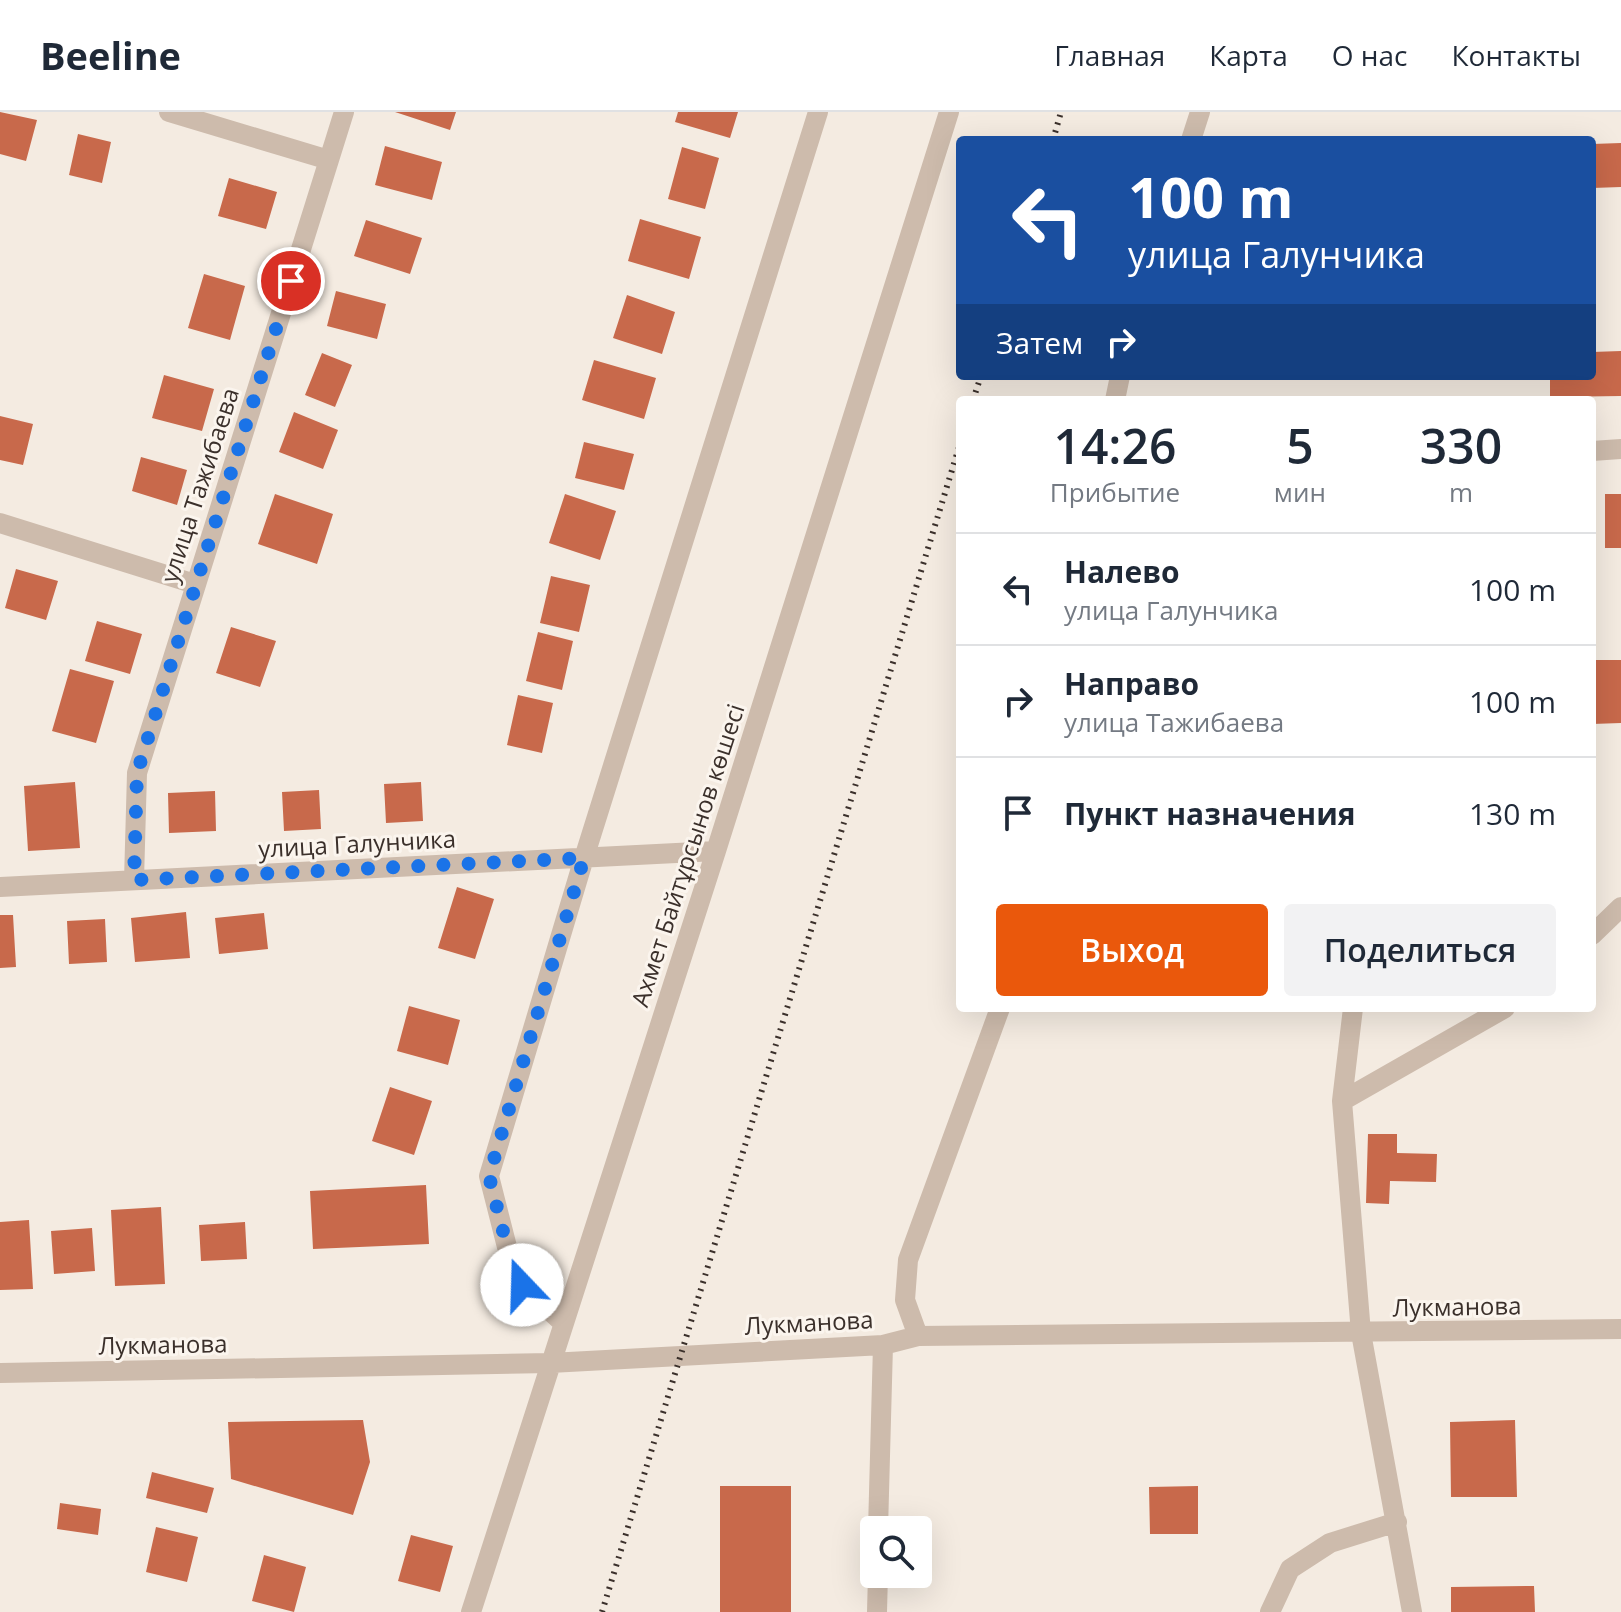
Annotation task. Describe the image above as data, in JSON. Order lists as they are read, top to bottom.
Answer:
{
  "streets": {
    "street": [
      "улица Тажибаева",
      "улица Галунчика",
      "Ахмет Байтұрсынов көшесі",
      "Лукманова"
    ]
  },
  "crossings": [
    ["улица Тажибаева", "улица Галунчика"],
    ["улица Галунчика", "Ахмет Байтұрсынов көшесі"],
    ["Ахмет Байтұрсынов көшесі", "Лукманова"]
  ],
  "page": {
    "header": "Beeline",
    "nav": [
      "Главная",
      "Карта",
      "О нас",
      "Контакты"
    ],
    "turn": ["100 m", "улица Галунчика"],
    "then": "Затем",
    "eta": [
      "14:26",
      "Прибытие",
      "5",
      "мин",
      "330",
      "m"
    ],
    "list": [
      {
        "name": "Налево",
        "note": "улица Галунчика",
        "value": "100 m"
      },
      {
        "name": "Направо",
        "note": "улица Тажибаева",
        "value": "100 m"
      },
      {
        "name": "Пункт назначения",
        "value": "130 m"
      }
    ],
    "buttons": ["Выход", "Поделиться"]
  }
}
